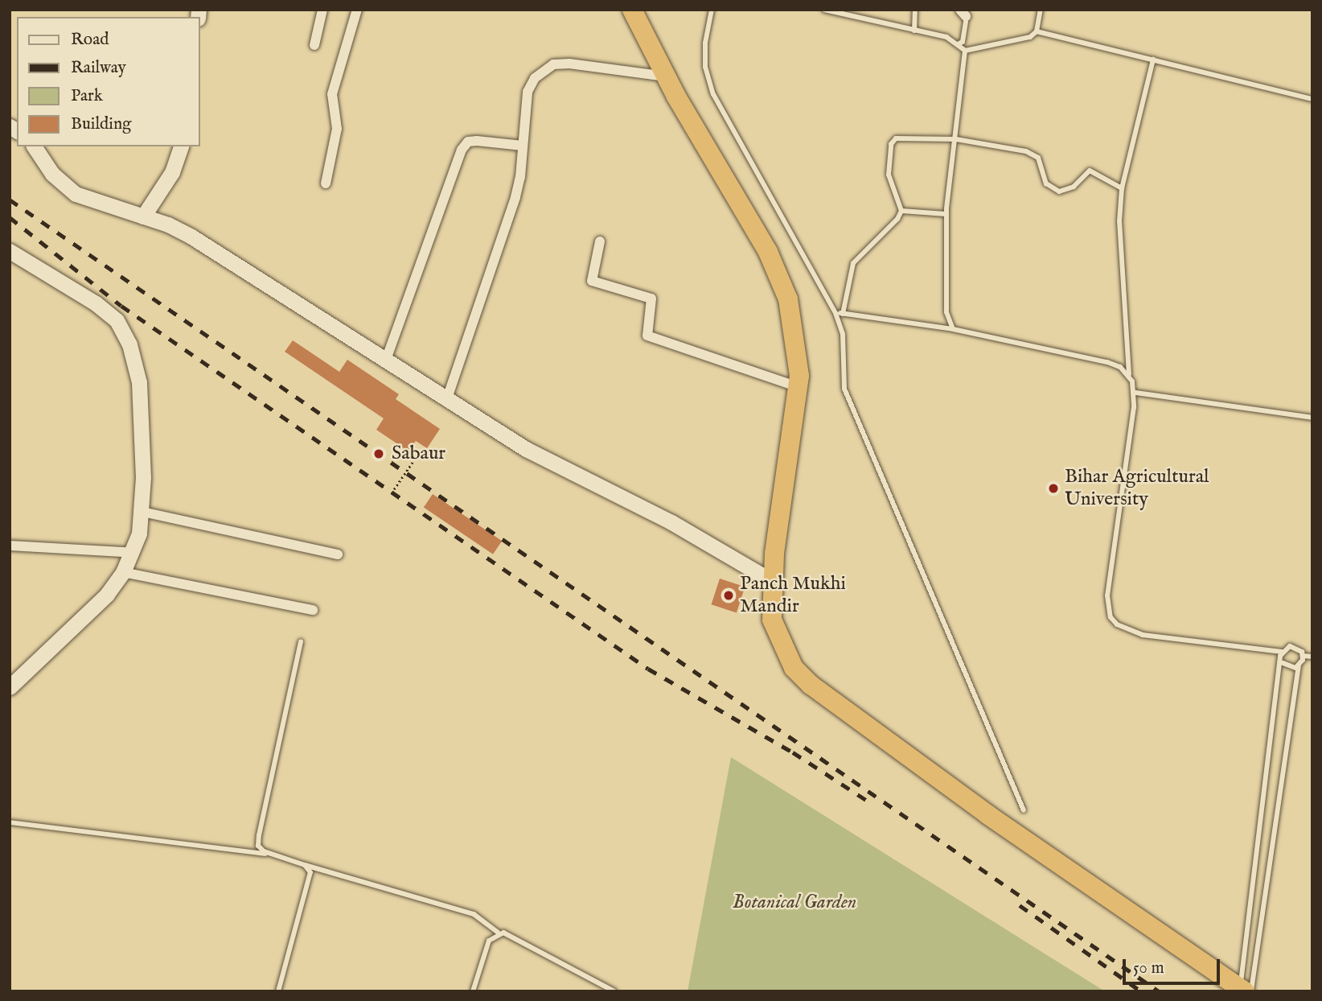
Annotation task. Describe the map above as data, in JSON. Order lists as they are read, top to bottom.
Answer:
{
  "parks": ["Botanical Garden"],
  "places": ["Sabaur", "Bihar Agricultural University", "Panch Mukhi Mandir"],
  "legend": [
    "Road",
    "Railway",
    "Park",
    "Building"
  ],
  "scale_bar": "50 m"
}
